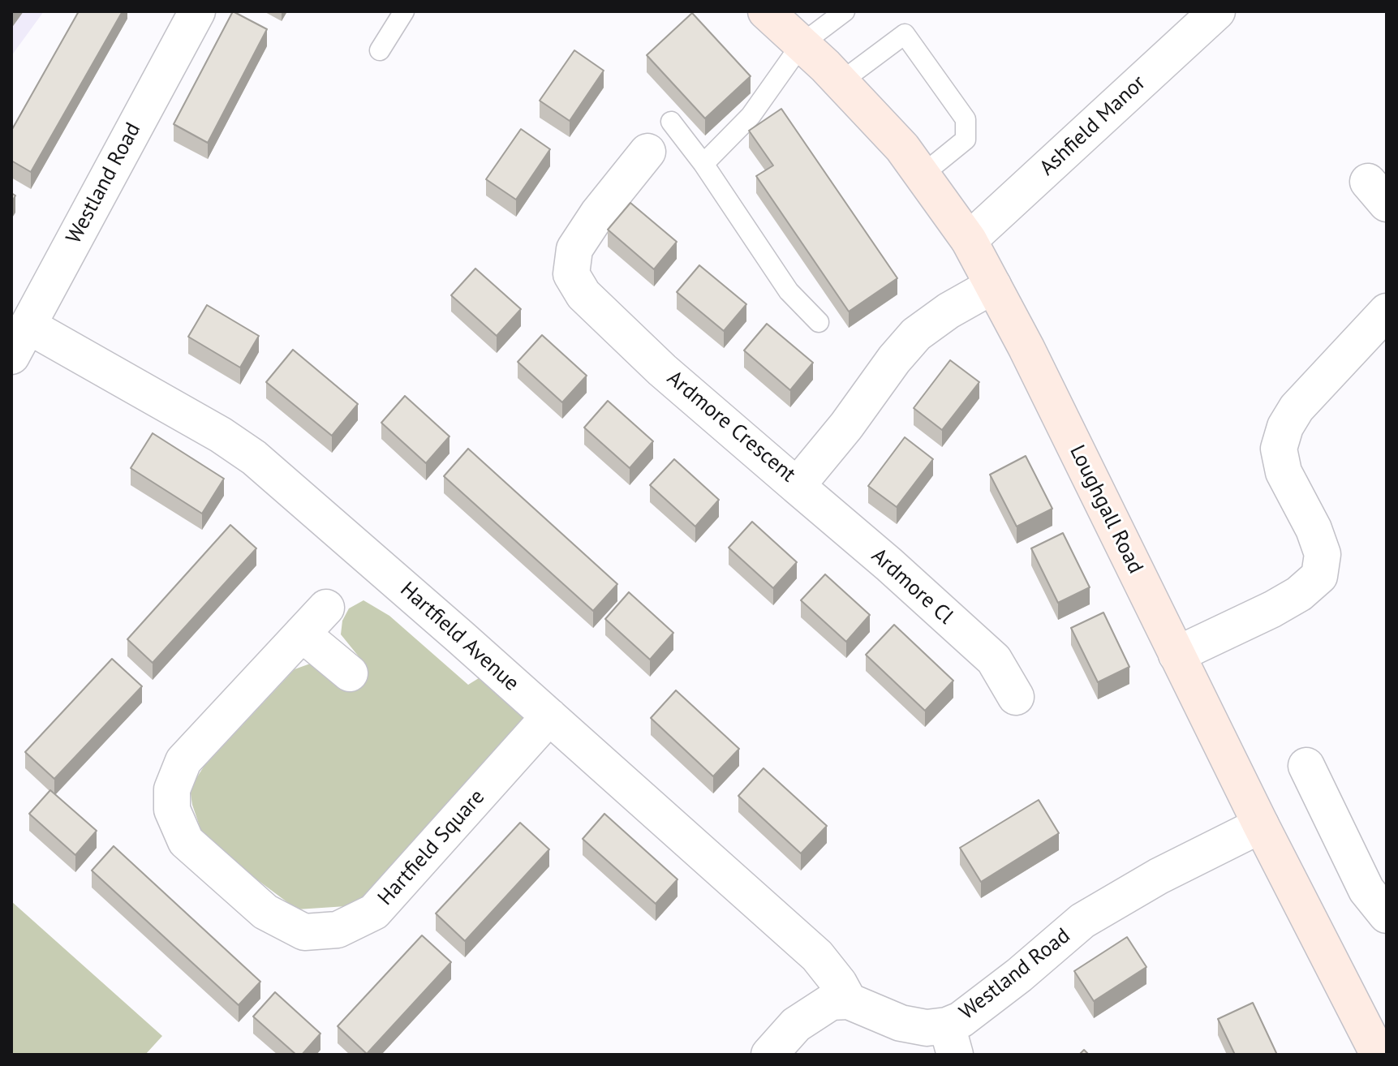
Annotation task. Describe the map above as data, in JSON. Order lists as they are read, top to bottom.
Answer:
{
  "streets": {
    "main road": ["Loughgall Road"],
    "street": [
      "Ashfield Manor",
      "Westland Road",
      "Ardmore Crescent",
      "Ardmore Cl",
      "Hartfield Avenue",
      "Hartfield Square"
    ]
  },
  "crossings": [
    ["Ashfield Manor", "Loughgall Road"],
    ["Westland Road", "Loughgall Road"],
    ["Westland Road", "Hartfield Avenue"],
    ["Ardmore Crescent", "Loughgall Road"],
    ["Ardmore Crescent", "Ardmore Cl"],
    ["Hartfield Avenue", "Hartfield Square"]
  ]
}
